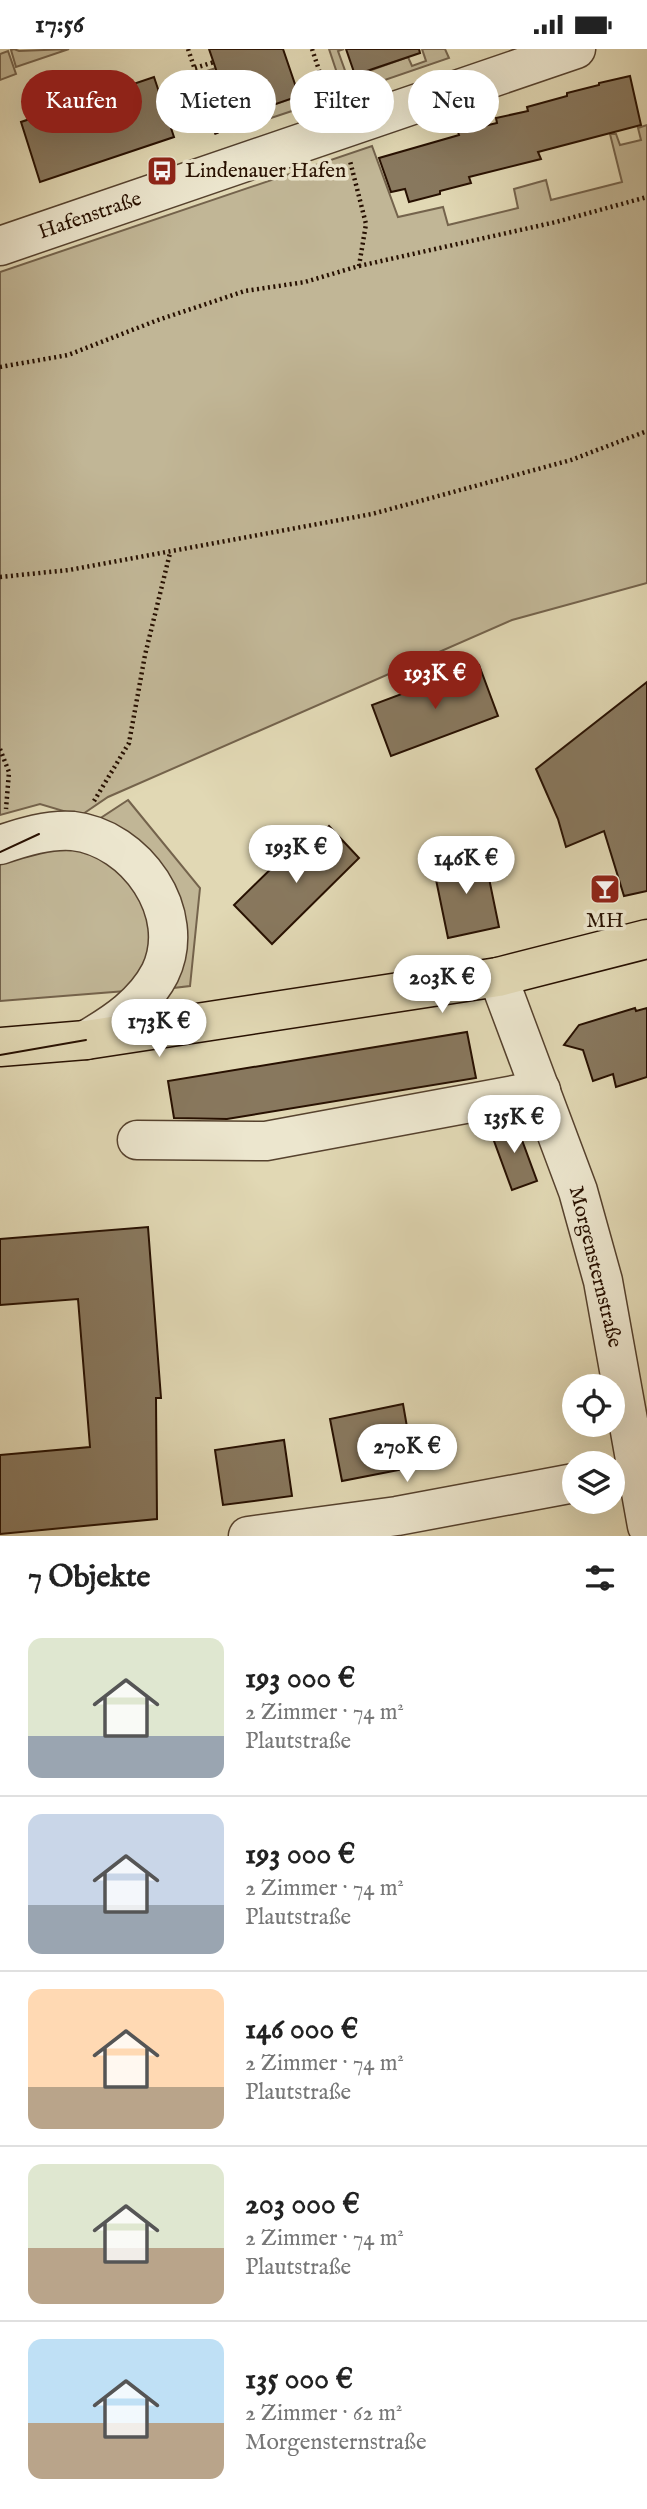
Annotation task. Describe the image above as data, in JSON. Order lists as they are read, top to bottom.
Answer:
{
  "streets": {
    "street": ["Hafenstraße", "Morgensternstraße"]
  },
  "places": {
    "bus stop": ["Lindenauer Hafen"],
    "bar": ["MH"]
  },
  "page": {
    "status": "17:56",
    "chip": [
      "Kaufen",
      "Mieten",
      "Filter",
      "Neu"
    ],
    "price": [
      "193K €",
      "193K €",
      "146K €",
      "203K €",
      "173K €",
      "135K €",
      "270K €"
    ],
    "heading": "7 Objekte",
    "list": [
      {
        "name": "193 000 €",
        "note": "2 Zimmer · 74 m² · Plautstraße"
      },
      {
        "name": "193 000 €",
        "note": "2 Zimmer · 74 m² · Plautstraße"
      },
      {
        "name": "146 000 €",
        "note": "2 Zimmer · 74 m² · Plautstraße"
      },
      {
        "name": "203 000 €",
        "note": "2 Zimmer · 74 m² · Plautstraße"
      },
      {
        "name": "135 000 €",
        "note": "2 Zimmer · 62 m² · Morgensternstraße"
      }
    ]
  }
}
